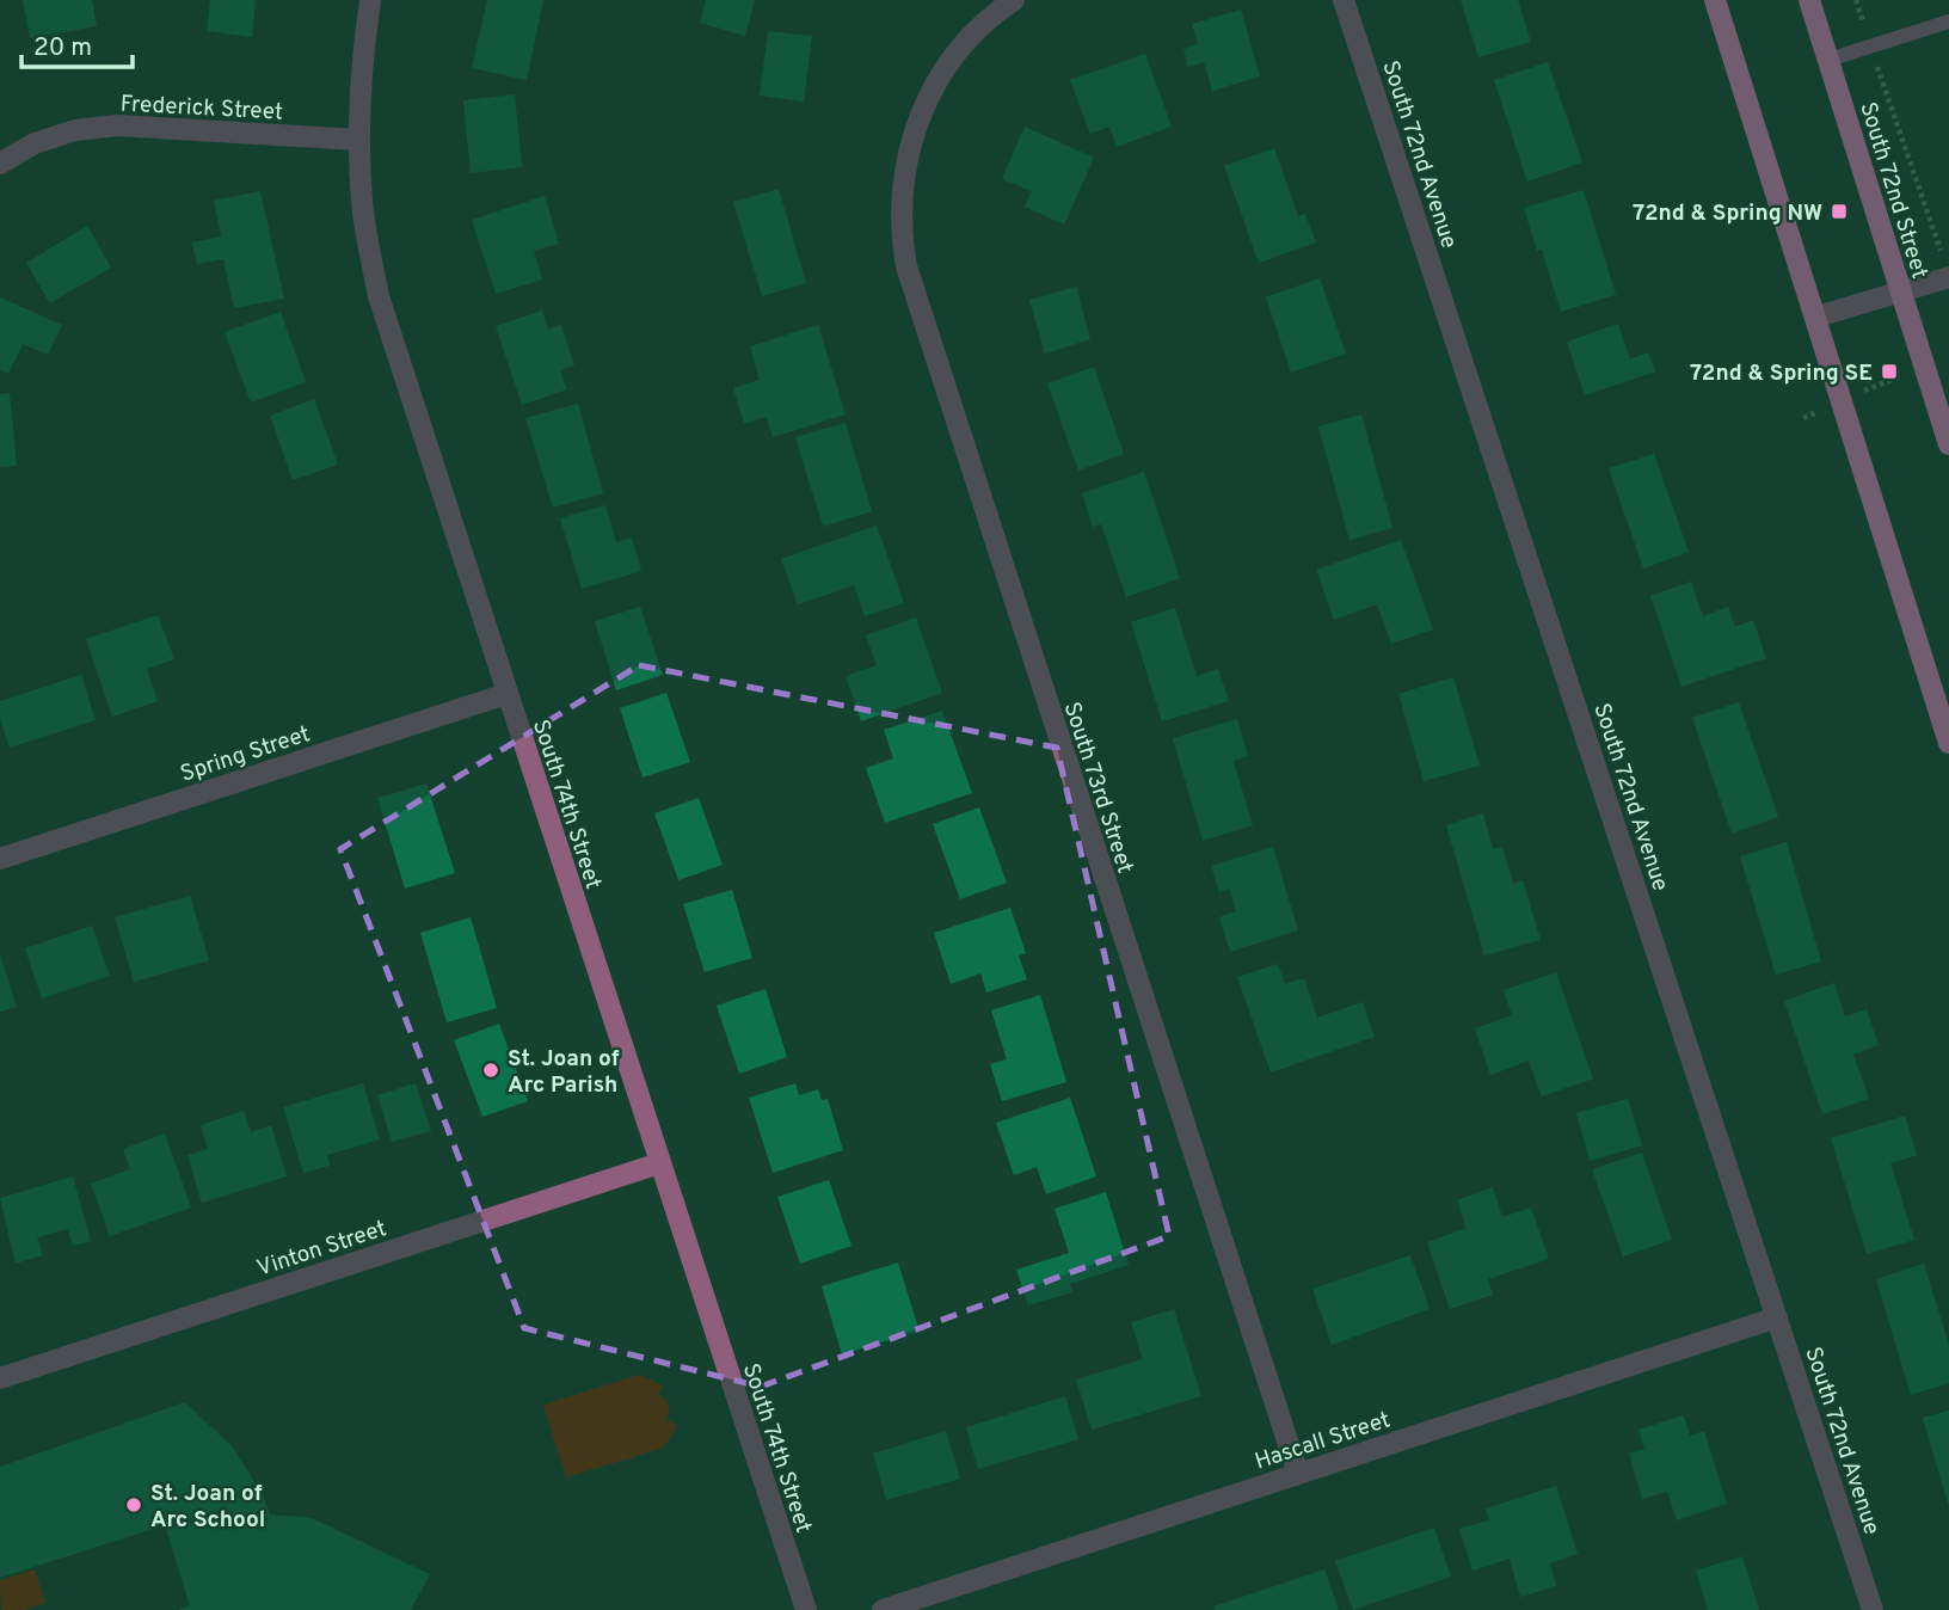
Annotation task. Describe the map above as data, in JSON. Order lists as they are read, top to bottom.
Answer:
{
  "streets": {
    "main road": ["South 72nd Street"],
    "street": [
      "Frederick Street",
      "South 72nd Avenue",
      "Spring Street",
      "South 73rd Street",
      "South 74th Street",
      "Vinton Street",
      "Hascall Street"
    ]
  },
  "crossings": [
    ["Frederick Street", "South 74th Street"],
    ["South 72nd Avenue", "Hascall Street"],
    ["Spring Street", "South 74th Street"],
    ["South 73rd Street", "Hascall Street"],
    ["South 74th Street", "Vinton Street"]
  ],
  "places": {
    "transit": ["72nd & Spring NW", "72nd & Spring SE"],
    "other": ["St. Joan of Arc Parish", "St. Joan of Arc School"]
  },
  "scale_bar": "20 m"
}
